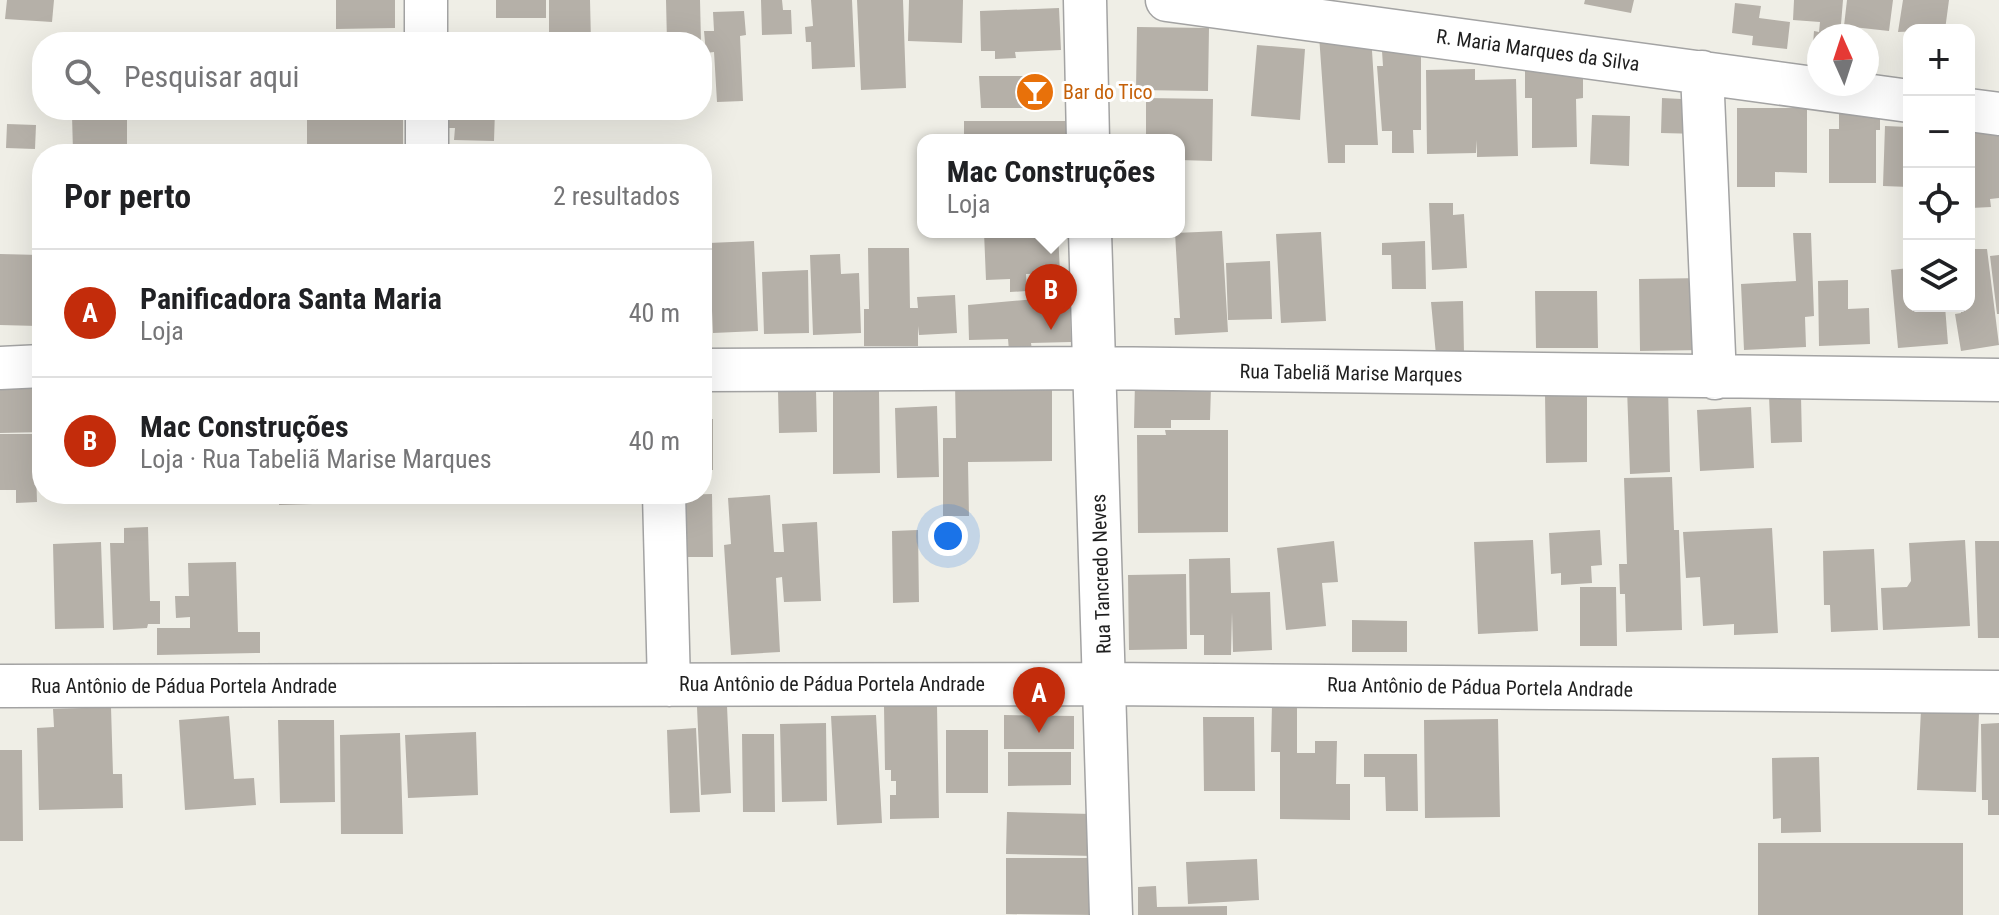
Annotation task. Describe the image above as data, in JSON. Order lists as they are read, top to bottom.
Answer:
{
  "streets": {
    "street": [
      "R. Maria Marques da Silva",
      "Rua Tabeliã Marise Marques",
      "Rua Tancredo Neves",
      "Rua Antônio de Pádua Portela Andrade"
    ]
  },
  "crossings": [
    ["Rua Tabeliã Marise Marques", "Rua Tancredo Neves"],
    ["Rua Tancredo Neves", "Rua Antônio de Pádua Portela Andrade"]
  ],
  "places": {
    "bar": ["Bar do Tico"]
  },
  "north": "top",
  "page": {
    "map_buttons": ["+", "−"],
    "search": "Pesquisar aqui",
    "popup": ["Mac Construções", "Loja"],
    "heading": ["Por perto", "2 resultados"],
    "list": [
      {
        "mark": "A",
        "name": "Panificadora Santa Maria",
        "note": "Loja",
        "value": "40 m"
      },
      {
        "mark": "B",
        "name": "Mac Construções",
        "note": "Loja · Rua Tabeliã Marise Marques",
        "value": "40 m"
      }
    ],
    "pins": ["B", "A"]
  }
}
